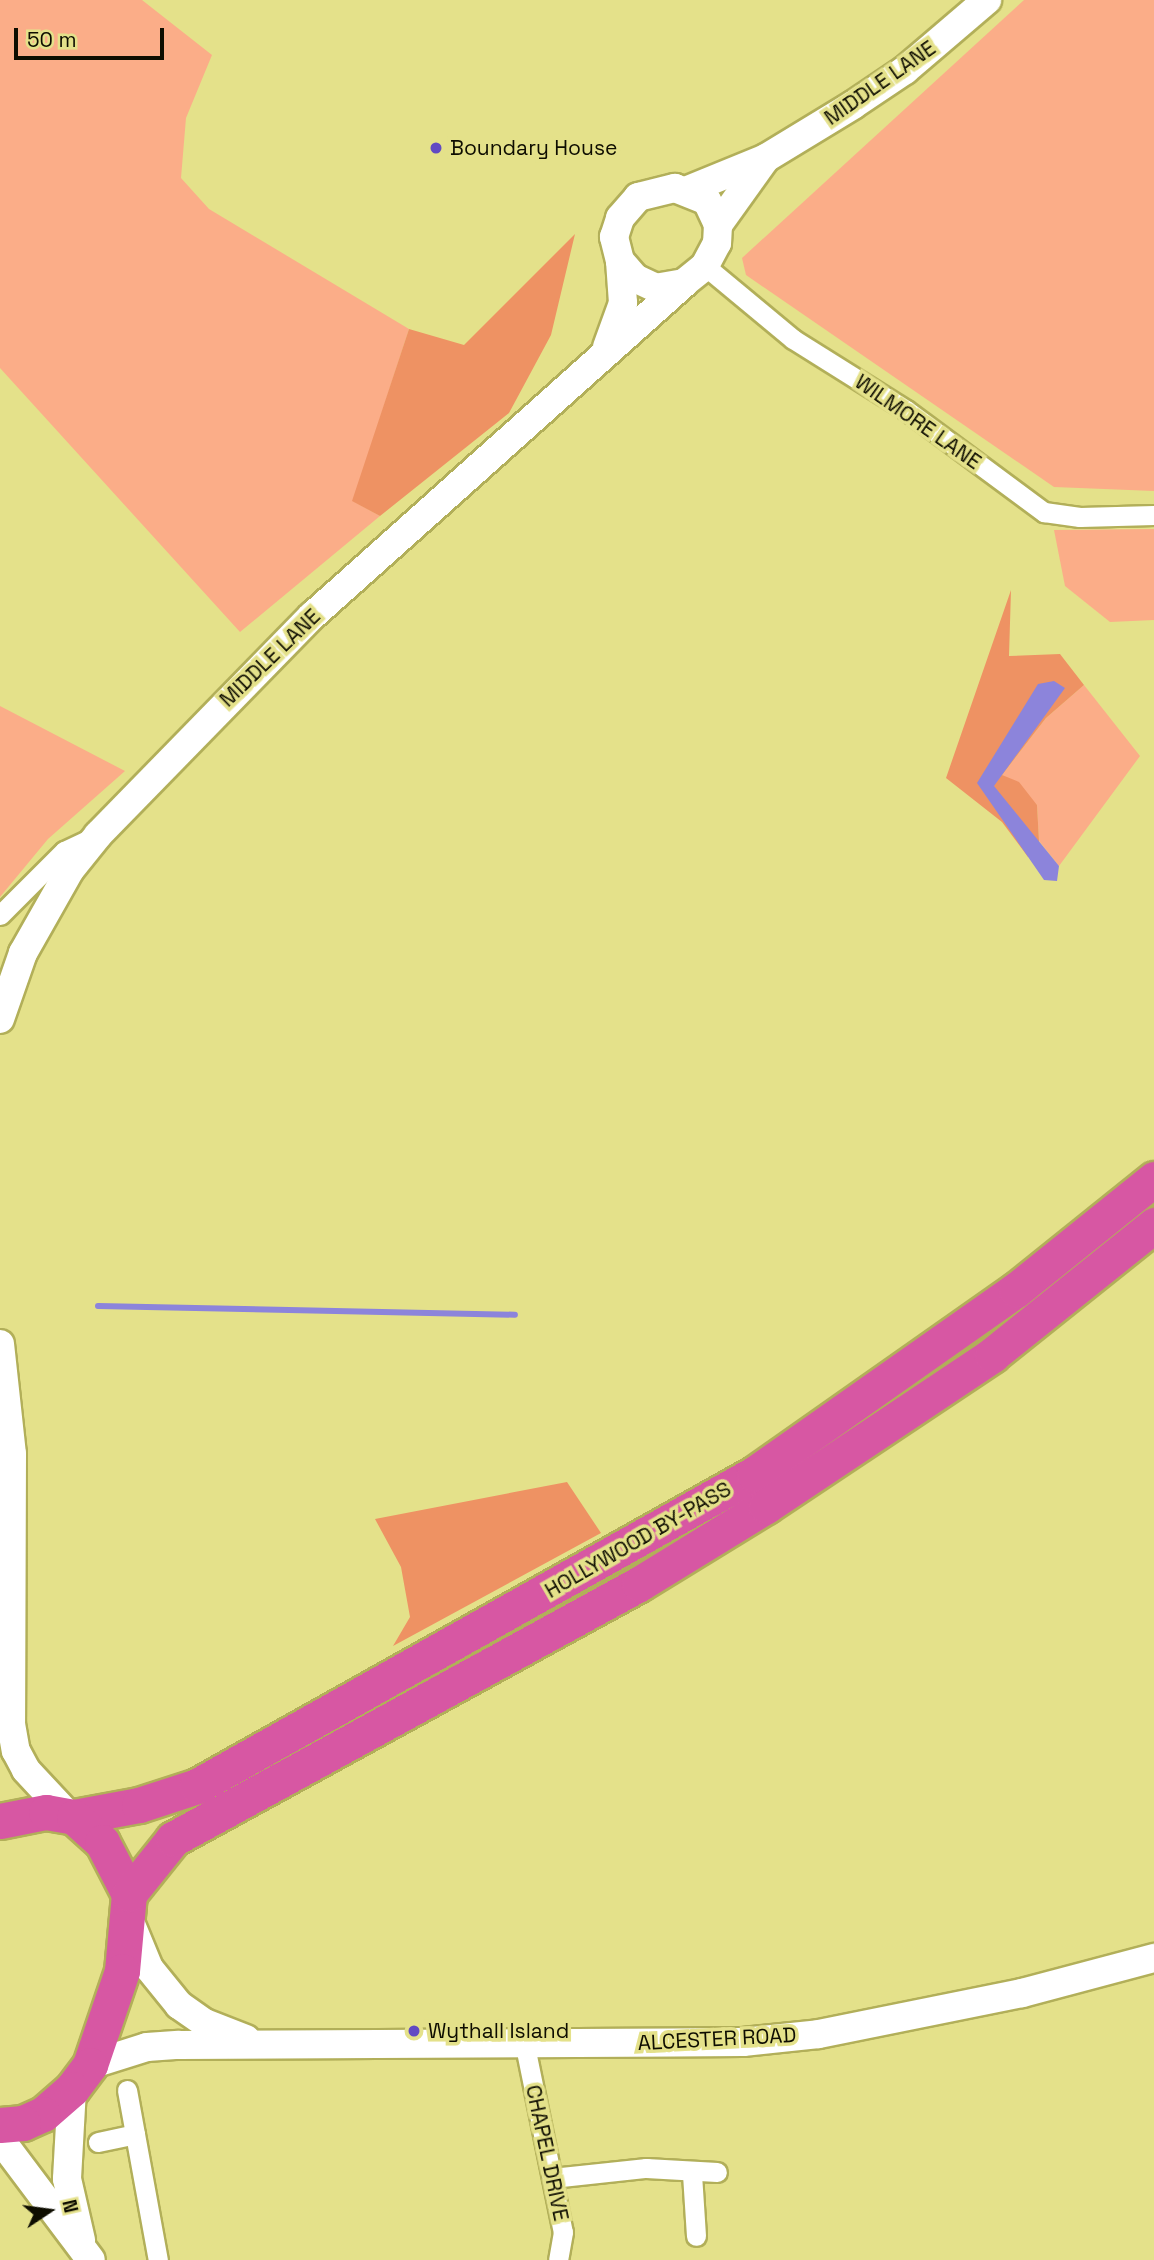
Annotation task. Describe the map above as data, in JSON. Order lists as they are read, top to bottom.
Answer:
{
  "streets": {
    "highway": ["HOLLYWOOD BY-PASS"],
    "street": [
      "MIDDLE LANE",
      "WILMORE LANE",
      "ALCESTER ROAD",
      "CHAPEL DRIVE"
    ]
  },
  "crossings": [
    ["MIDDLE LANE", "WILMORE LANE"],
    ["HOLLYWOOD BY-PASS", "ALCESTER ROAD"],
    ["ALCESTER ROAD", "CHAPEL DRIVE"]
  ],
  "places": ["Boundary House", "Wythall Island"],
  "scale_bar": "50 m",
  "north": "right"
}
